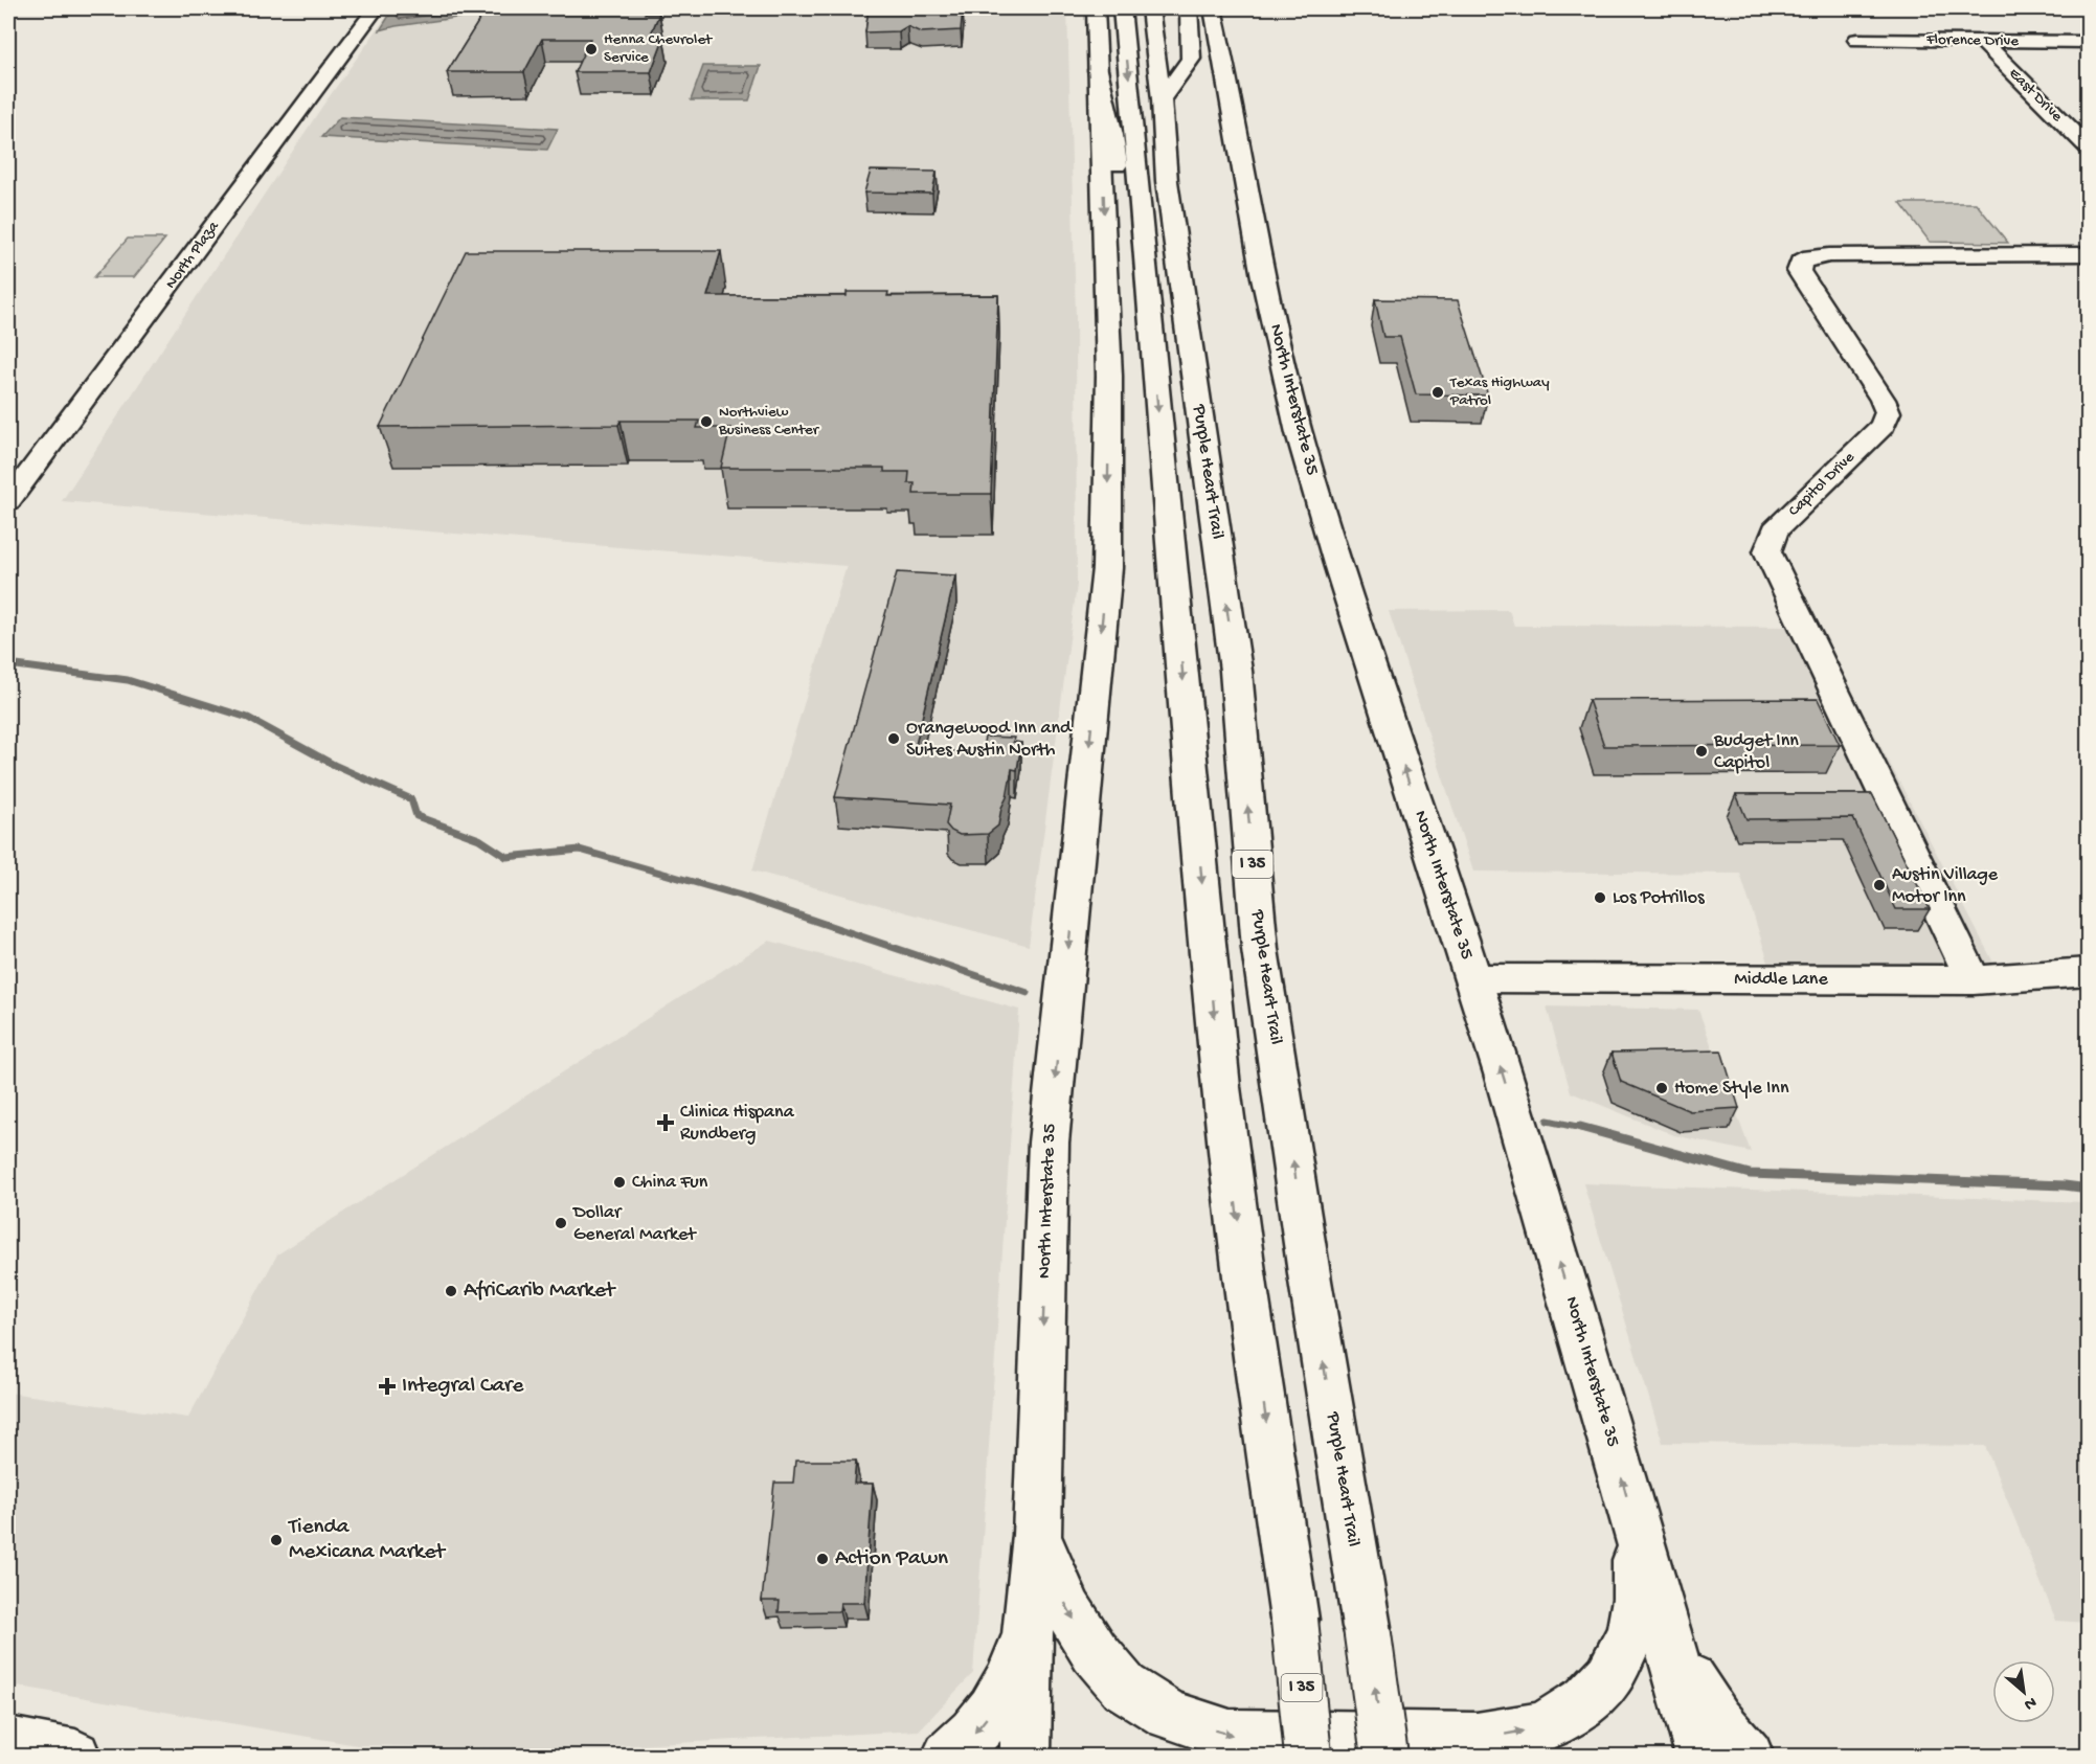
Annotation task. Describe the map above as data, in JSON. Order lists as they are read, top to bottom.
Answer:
{
  "streets": {
    "main road": [
      "Florence Drive",
      "East Drive",
      "North Plaza",
      "North Interstate 35",
      "Purple Heart Trail",
      "Capitol Drive",
      "I 35",
      "Middle Lane"
    ]
  },
  "crossings": [
    ["Florence Drive", "East Drive"],
    ["North Interstate 35", "Middle Lane"],
    ["Capitol Drive", "Middle Lane"]
  ],
  "places": {
    "other": [
      "Henna Chevrolet Service",
      "Texas Highway Patrol",
      "Northview Business Center",
      "Orangewood Inn and Suites Austin North",
      "Budget Inn Capitol",
      "Austin Village Motor Inn",
      "Los Potrillos",
      "Home Style Inn",
      "China Fun",
      "Dollar General Market",
      "AfriCarib Market",
      "Tienda Mexicana Market",
      "Action Pawn"
    ],
    "health": ["Clinica Hispana Rundberg", "Integral Care"]
  },
  "north": "bottom right"
}
